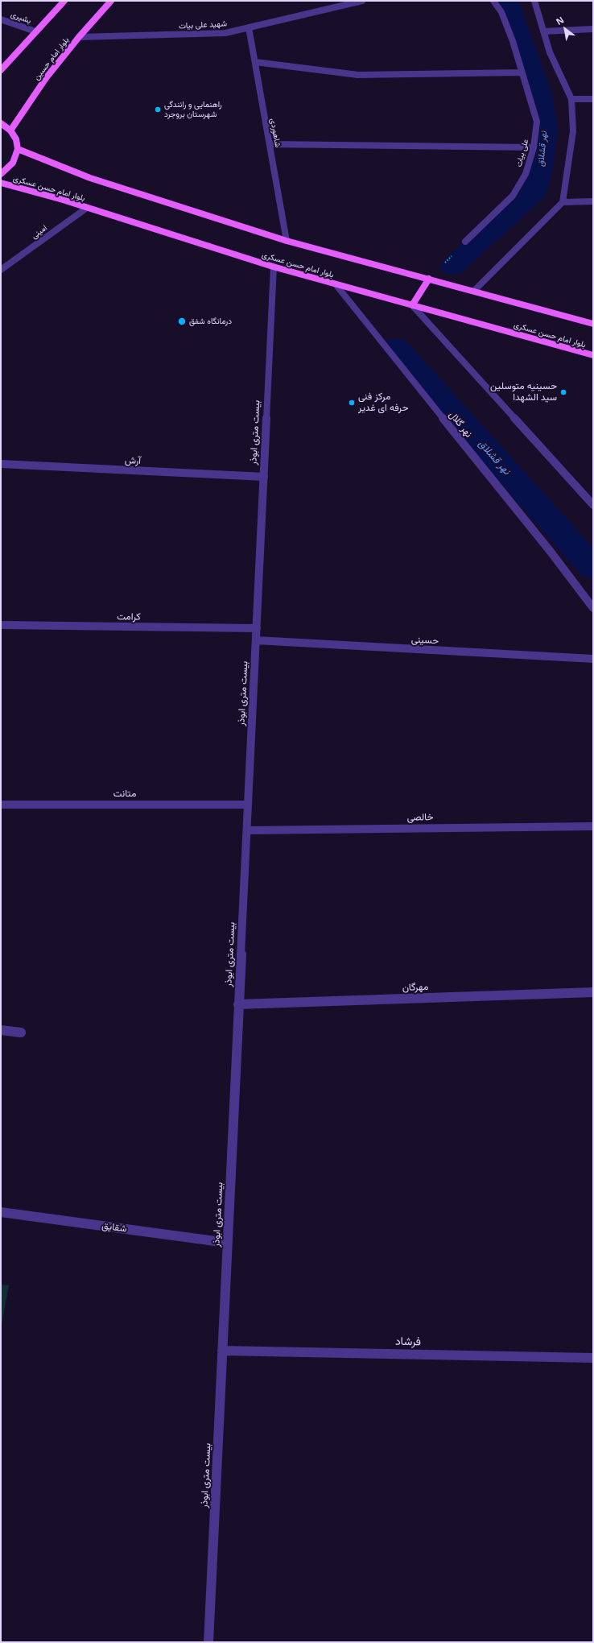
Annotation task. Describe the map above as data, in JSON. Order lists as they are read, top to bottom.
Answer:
{
  "streets": {
    "main road": ["بلوار امام حسین", "بلوار امام حسن عسکری"],
    "street": [
      "بشیری",
      "شهید علی بیات",
      "شاهوردی",
      "علی بیات",
      "امینی",
      "نهر گلال",
      "بیست متری ابوذر",
      "آرش",
      "کرامت",
      "حسینی",
      "متانت",
      "خالصی",
      "مهرگان",
      "شقایق",
      "فرشاد"
    ]
  },
  "crossings": [
    ["شهید علی بیات", "بلوار امام حسین"],
    ["شهید علی بیات", "شاهوردی"],
    ["بلوار امام حسن عسکری", "امینی"],
    ["بلوار امام حسن عسکری", "نهر گلال"],
    ["بلوار امام حسن عسکری", "بیست متری ابوذر"],
    ["بیست متری ابوذر", "آرش"],
    ["بیست متری ابوذر", "کرامت"],
    ["بیست متری ابوذر", "حسینی"],
    ["بیست متری ابوذر", "متانت"],
    ["بیست متری ابوذر", "خالصی"],
    ["بیست متری ابوذر", "مهرگان"],
    ["بیست متری ابوذر", "شقایق"],
    ["بیست متری ابوذر", "فرشاد"]
  ],
  "water": ["نهر قشلاق"],
  "places": [
    "راهنمایی و رانندگی شهرستان بروجرد",
    "درمانگاه شفق",
    "حسینیه متوسلین سید الشهدا",
    "مرکز فنی حرفه ای غدیر"
  ],
  "north": "top left"
}
